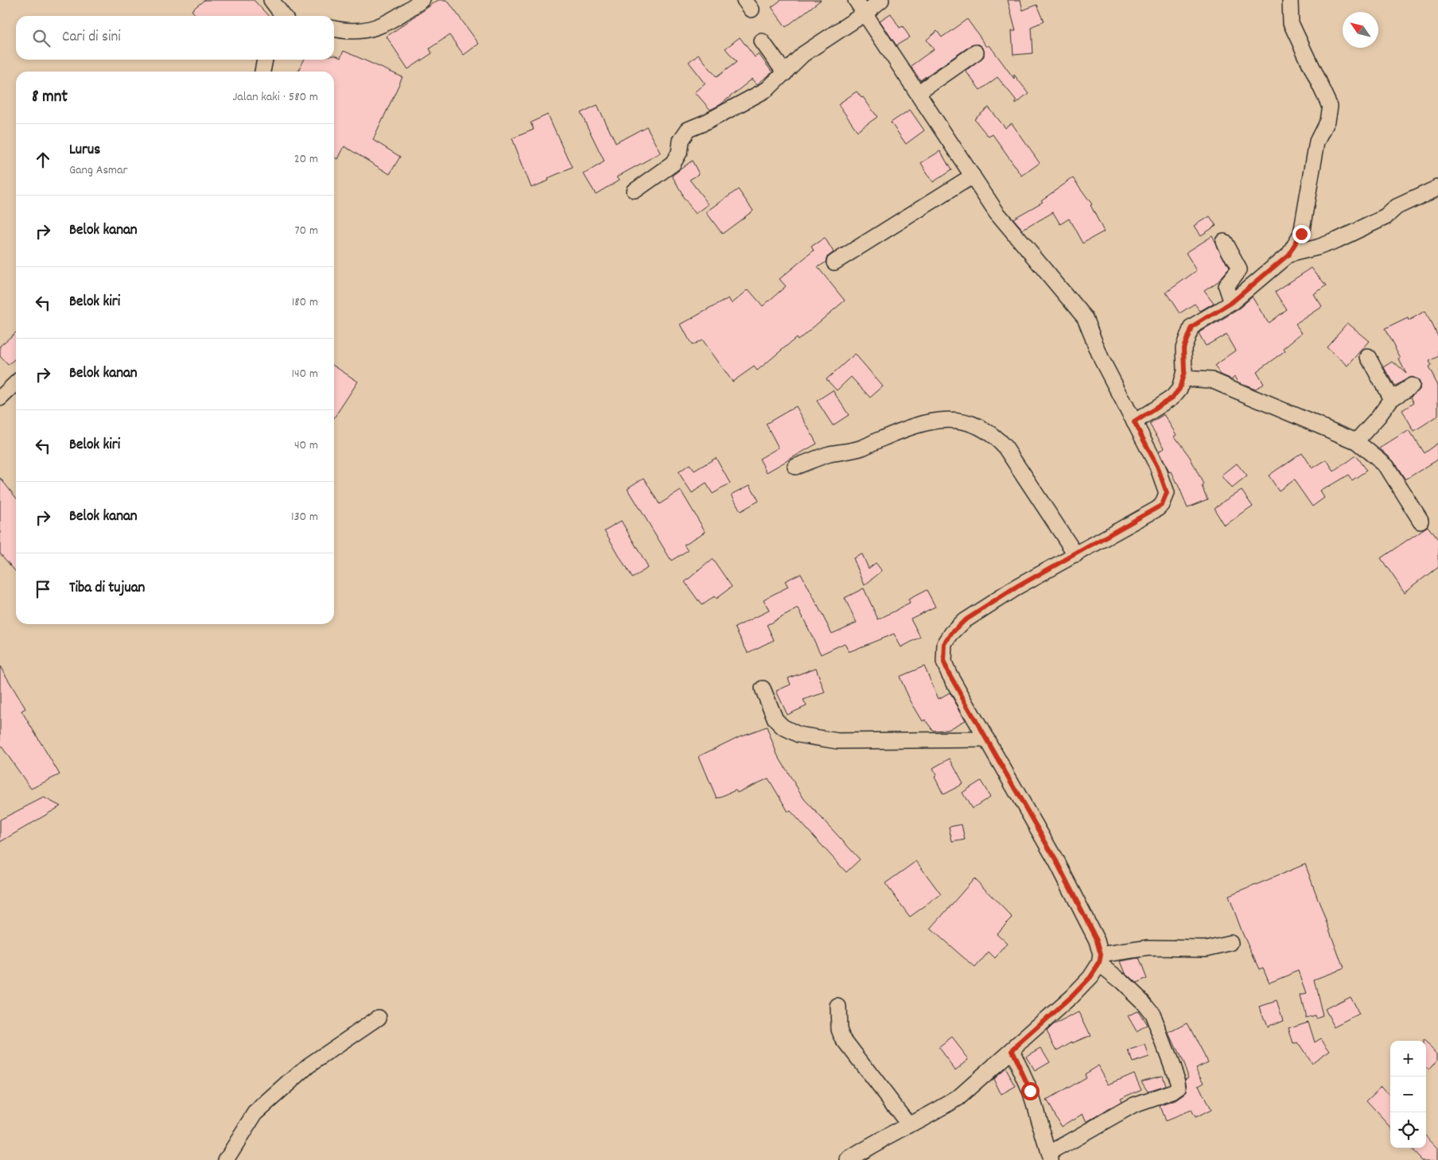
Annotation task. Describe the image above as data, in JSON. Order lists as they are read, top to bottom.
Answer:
{
  "north": "top left",
  "page": {
    "search": "Cari di sini",
    "heading": ["8 mnt", "Jalan kaki · 580 m"],
    "list": [
      ["Lurus", "Gang Asmar", "20 m"],
      ["Belok kanan", "70 m"],
      ["Belok kiri", "180 m"],
      ["Belok kanan", "140 m"],
      ["Belok kiri", "40 m"],
      ["Belok kanan", "130 m"],
      "Tiba di tujuan"
    ],
    "map_buttons": ["+", "−"]
  }
}
